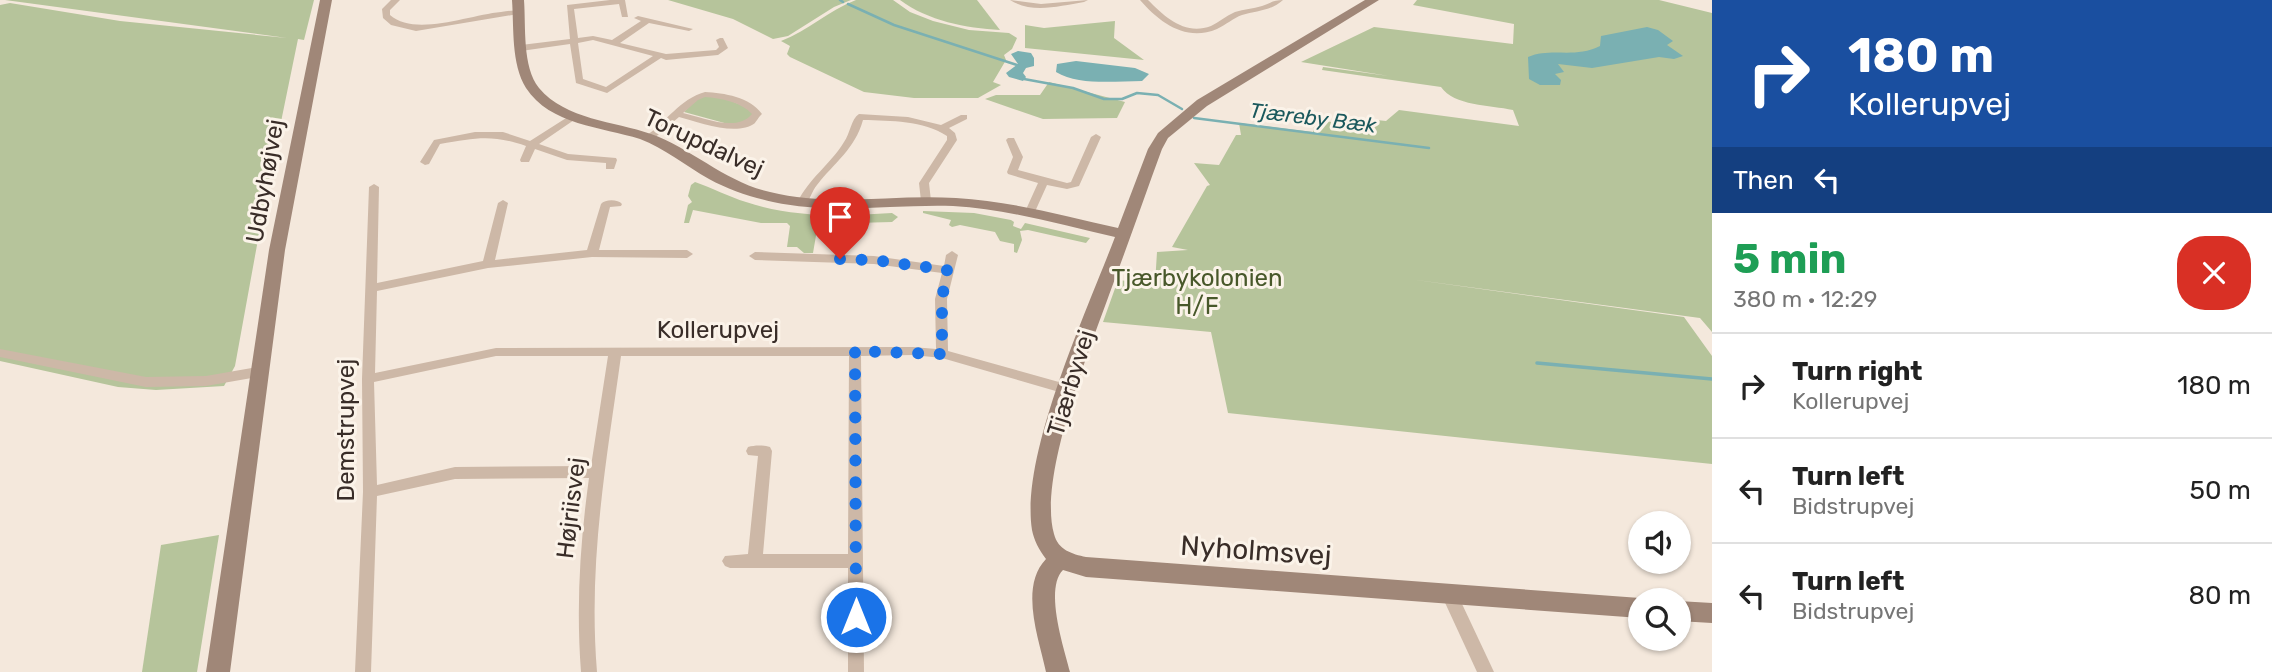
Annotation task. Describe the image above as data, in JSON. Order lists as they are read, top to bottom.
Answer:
{
  "streets": {
    "street": [
      "Torupdalvej",
      "Udbyhøjvej",
      "Kollerupvej",
      "Tjærbyvej",
      "Demstrupvej",
      "Højriisvej",
      "Nyholmsvej"
    ]
  },
  "crossings": [
    ["Torupdalvej", "Tjærbyvej"],
    ["Kollerupvej", "Tjærbyvej"],
    ["Kollerupvej", "Demstrupvej"],
    ["Kollerupvej", "Højriisvej"],
    ["Tjærbyvej", "Nyholmsvej"]
  ],
  "water": ["Tjæreby Bæk"],
  "parks": ["Tjærbykolonien H/F"],
  "page": {
    "turn": ["180 m", "Kollerupvej"],
    "then": "Then",
    "heading": ["5 min", "380 m · 12:29"],
    "list": [
      {
        "name": "Turn right",
        "note": "Kollerupvej",
        "value": "180 m"
      },
      {
        "name": "Turn left",
        "note": "Bidstrupvej",
        "value": "50 m"
      },
      {
        "name": "Turn left",
        "note": "Bidstrupvej",
        "value": "80 m"
      }
    ]
  }
}
